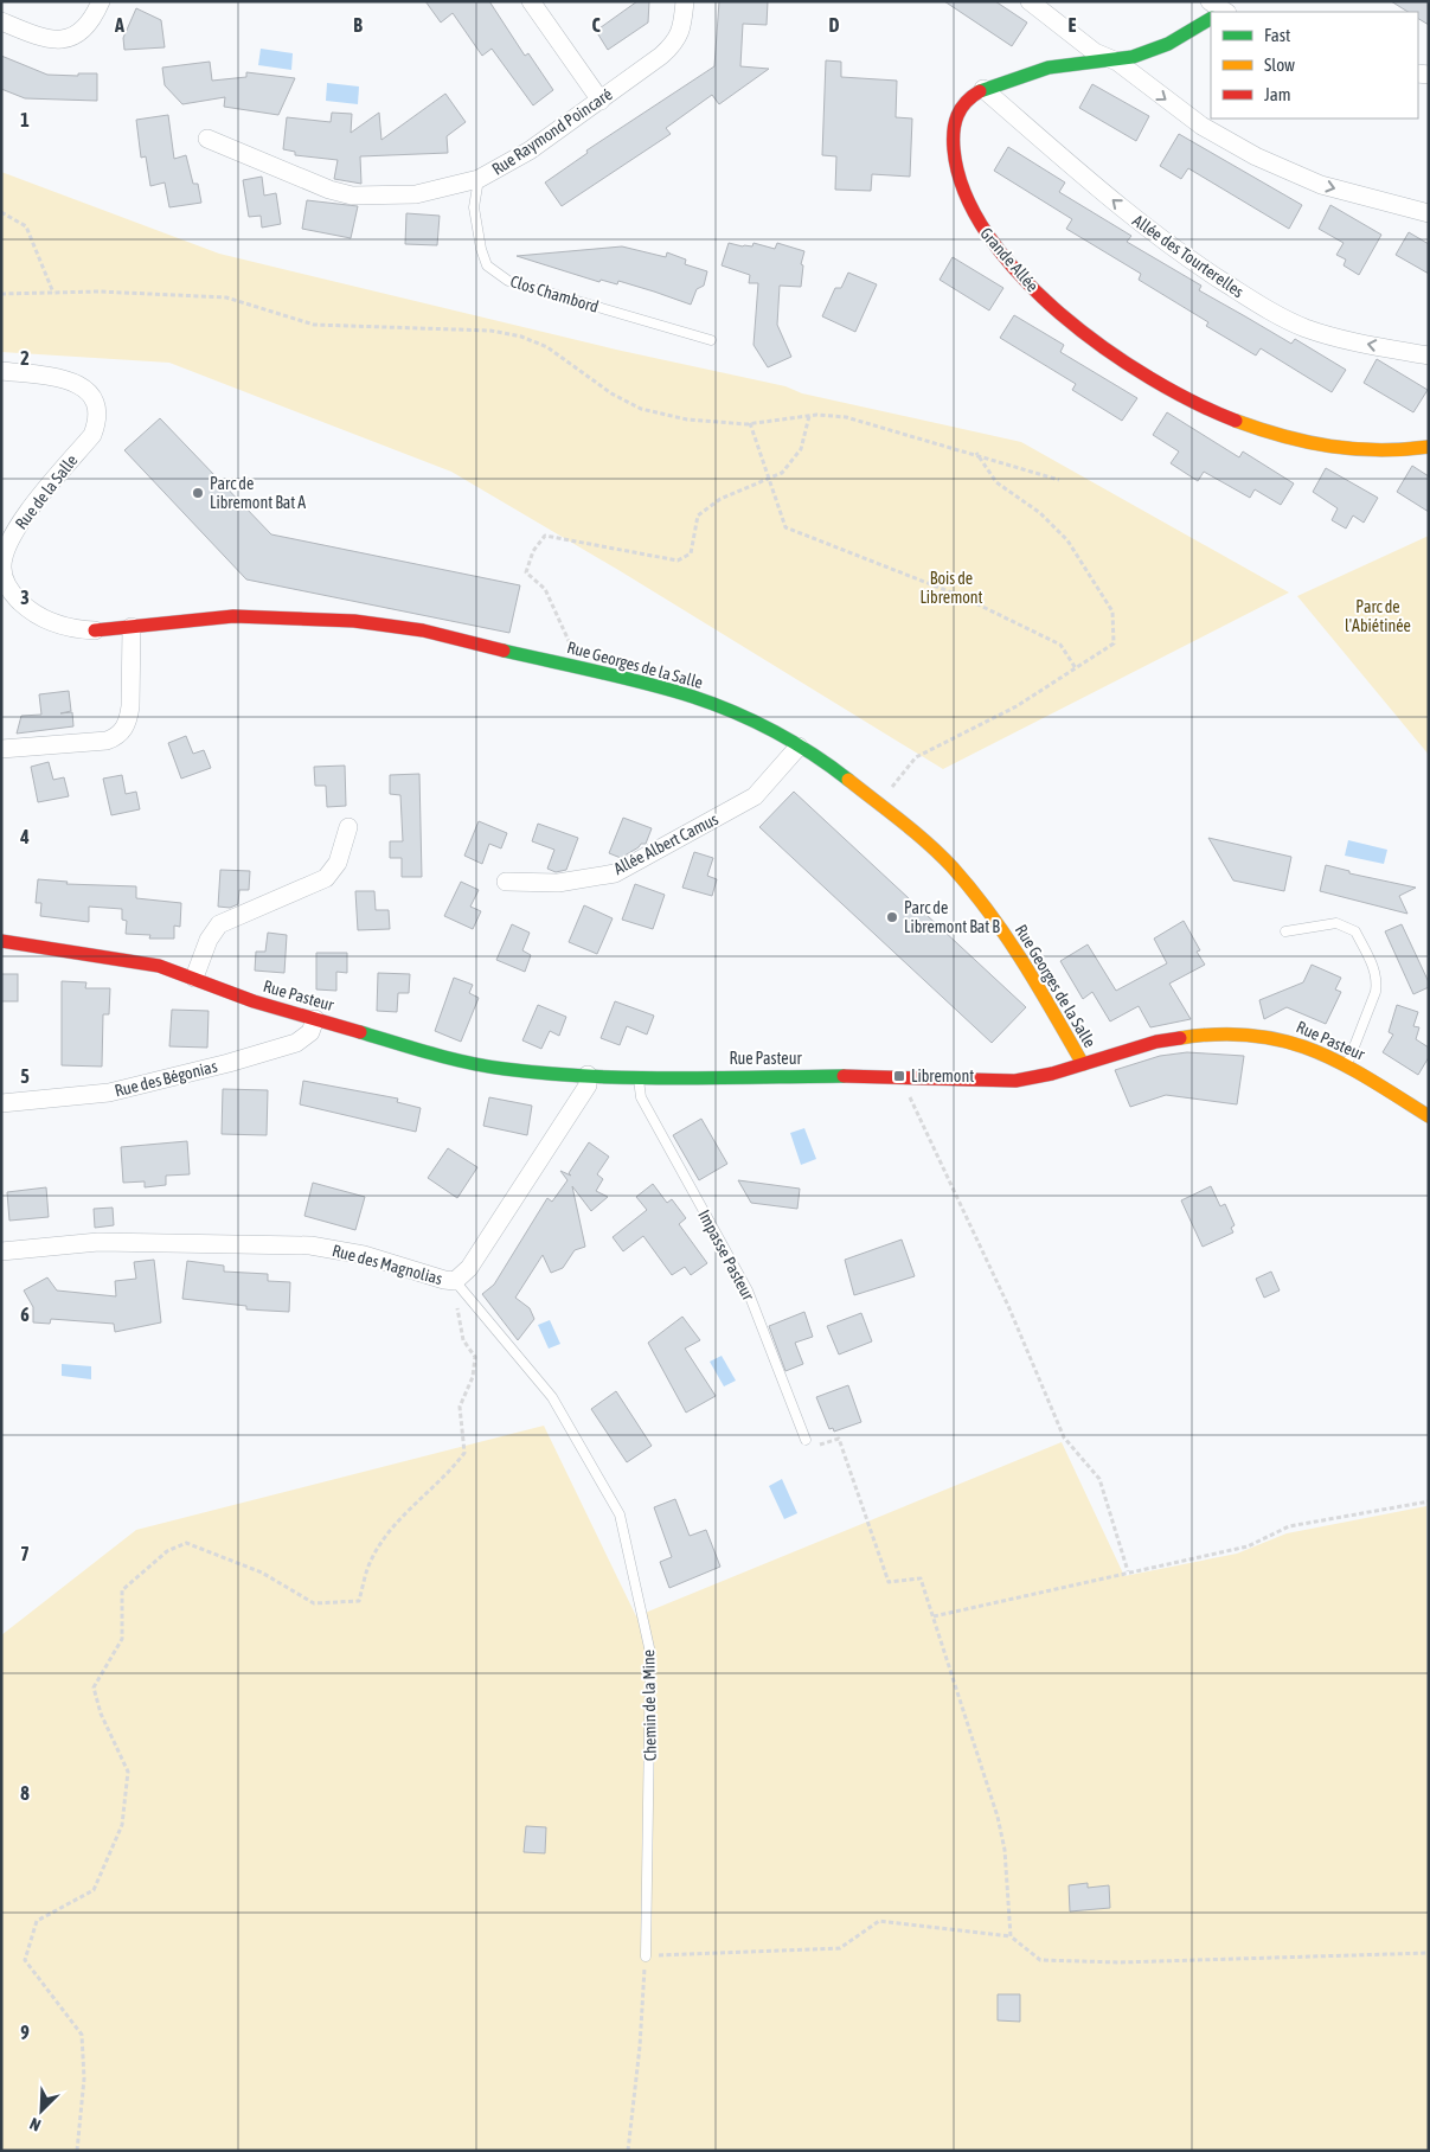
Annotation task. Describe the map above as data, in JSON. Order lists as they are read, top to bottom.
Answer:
{
  "streets": {
    "street": [
      "Rue Raymond Poincaré",
      "Allée des Tourterelles",
      "Grande Allée",
      "Rue de la Salle",
      "Rue Georges de la Salle",
      "Allée Albert Camus",
      "Rue Pasteur",
      "Rue des Bégonias",
      "Rue des Magnolias"
    ],
    "lane": ["Clos Chambord", "Impasse Pasteur", "Chemin de la Mine"]
  },
  "crossings": [
    ["Rue Raymond Poincaré", "Clos Chambord"],
    ["Allée des Tourterelles", "Grande Allée"],
    ["Rue de la Salle", "Rue Georges de la Salle"],
    ["Rue Georges de la Salle", "Allée Albert Camus"],
    ["Rue Georges de la Salle", "Rue Pasteur"],
    ["Rue Pasteur", "Rue des Bégonias"],
    ["Rue Pasteur", "Impasse Pasteur"],
    ["Rue Pasteur", "Rue des Magnolias"],
    ["Rue des Magnolias", "Chemin de la Mine"]
  ],
  "parks": ["Bois de Libremont", "Parc de l'Abiétinée"],
  "places": {
    "other": ["Parc de Libremont Bat A", "Parc de Libremont Bat B"],
    "transit": ["Libremont"]
  },
  "legend": ["Fast", "Slow", "Jam"],
  "north": "bottom left",
  "grid": {
    "columns": [
      "A",
      "B",
      "C",
      "D",
      "E"
    ],
    "rows": [
      "1",
      "2",
      "3",
      "4",
      "5",
      "6",
      "7",
      "8",
      "9"
    ]
  }
}
